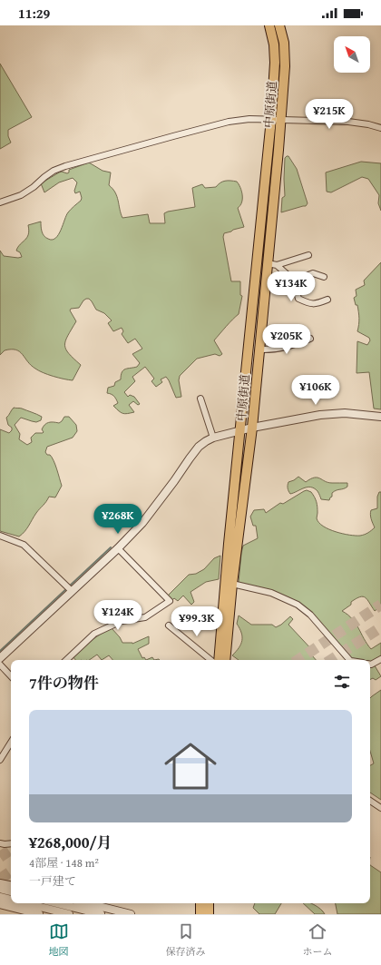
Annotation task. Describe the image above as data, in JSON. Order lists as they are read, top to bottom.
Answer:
{
  "streets": {
    "main road": ["中原街道"]
  },
  "north": "top left",
  "page": {
    "status": "11:29",
    "price": [
      "¥215K",
      "¥134K",
      "¥205K",
      "¥106K",
      "¥268K",
      "¥124K",
      "¥99.3K"
    ],
    "heading": "7件の物件",
    "list": [
      {
        "name": "¥268,000/月",
        "note": "4部屋 · 148 m² · 一戸建て"
      }
    ],
    "tabs": ["地図", "保存済み", "ホーム"]
  }
}
